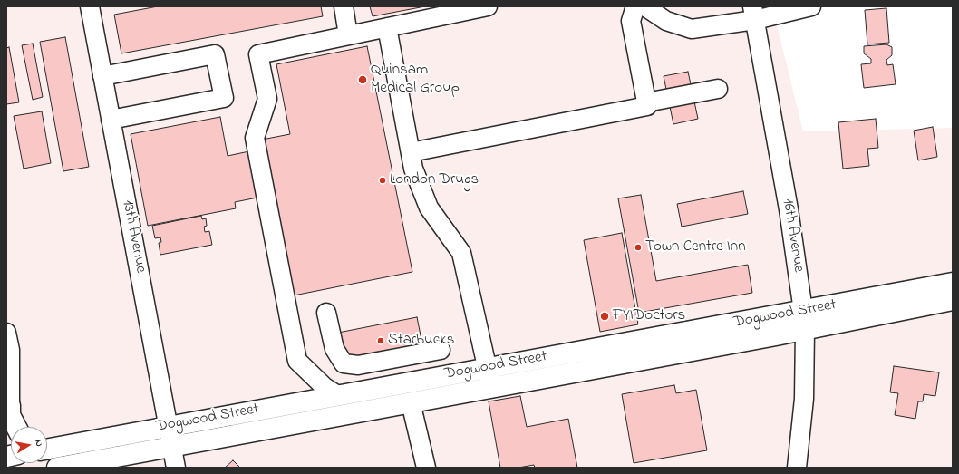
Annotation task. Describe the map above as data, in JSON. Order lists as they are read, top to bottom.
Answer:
{
  "streets": {
    "main road": ["Dogwood Street"],
    "street": ["16th Avenue", "13th Avenue"]
  },
  "crossings": [
    ["16th Avenue", "Dogwood Street"],
    ["13th Avenue", "Dogwood Street"]
  ],
  "places": [
    "Quinsam Medical Group",
    "London Drugs",
    "Town Centre Inn",
    "FYIDoctors",
    "Starbucks"
  ],
  "north": "right"
}
